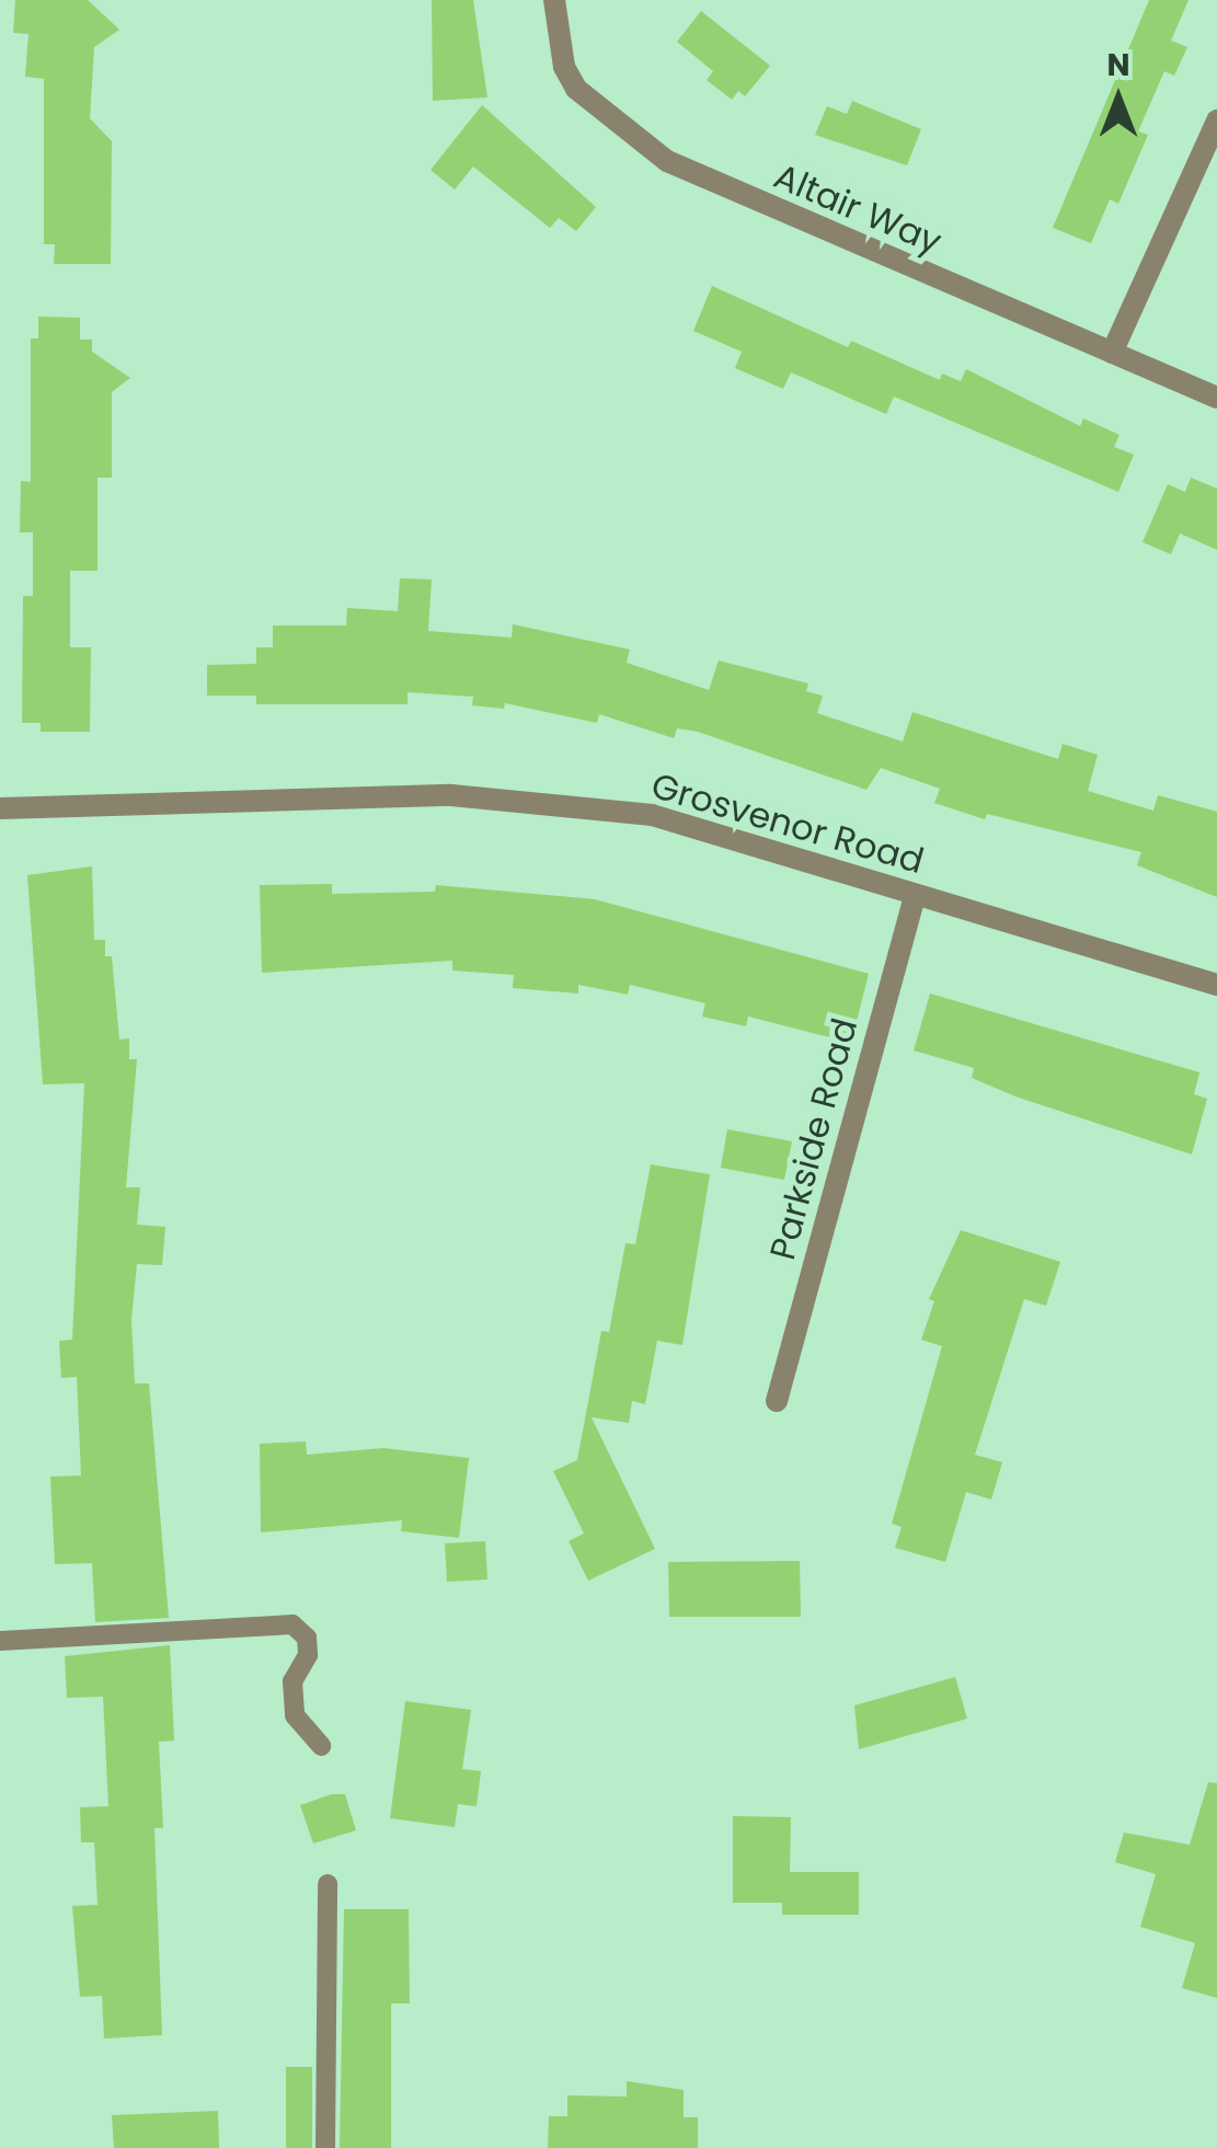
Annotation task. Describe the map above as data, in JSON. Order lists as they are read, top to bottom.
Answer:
{
  "streets": {
    "street": ["Altair Way", "Grosvenor Road", "Parkside Road"]
  },
  "crossings": [
    ["Grosvenor Road", "Parkside Road"]
  ],
  "north": "top"
}
